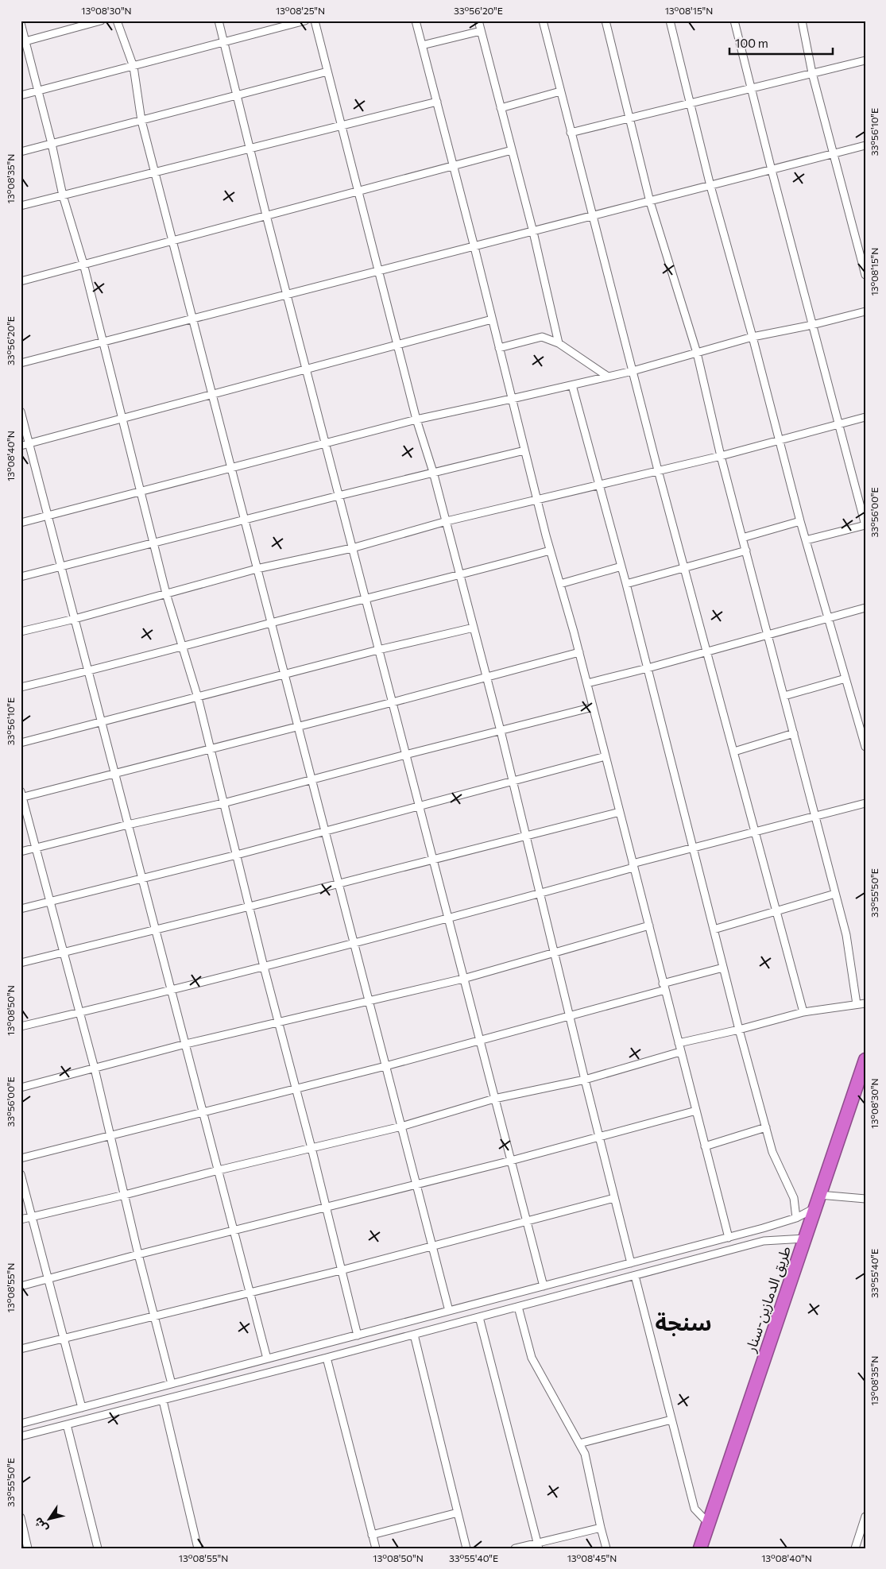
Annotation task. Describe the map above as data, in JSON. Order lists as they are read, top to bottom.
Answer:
{
  "streets": {
    "highway": ["طريق الدمازين-سنار"]
  },
  "districts": ["سنجة"],
  "scale_bar": "100 m",
  "north": "bottom left",
  "coordinates": [
    "13°08'30\"N",
    "13°08'25\"N",
    "33°56'20\"E",
    "13°08'15\"N",
    "33°56'10\"E",
    "13°08'35\"N",
    "13°08'40\"N",
    "33°56'00\"E",
    "33°55'50\"E",
    "13°08'50\"N",
    "33°55'40\"E",
    "13°08'55\"N",
    "13°08'45\"N"
  ]
}
